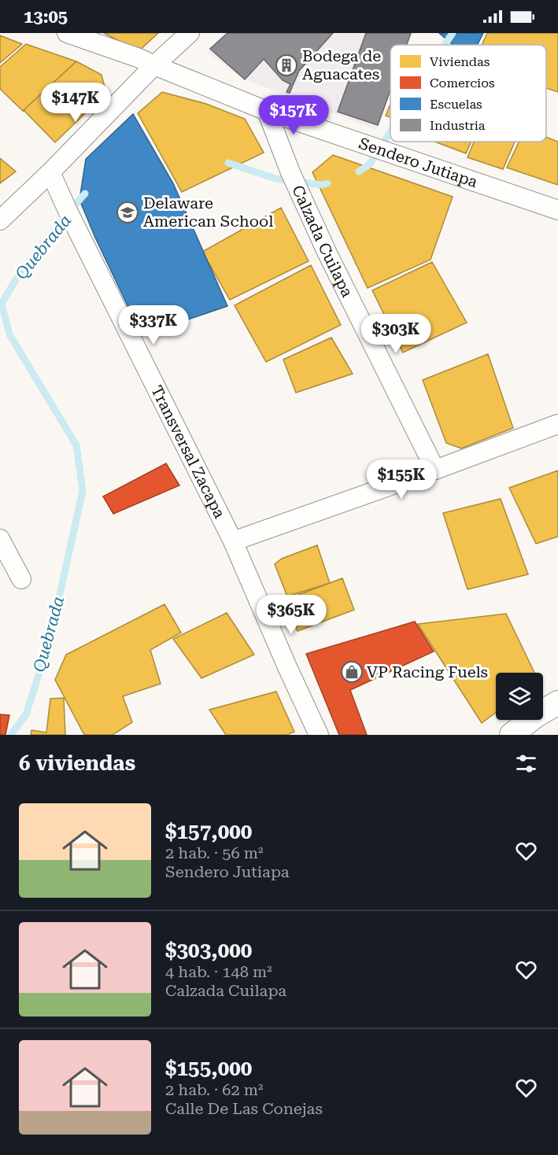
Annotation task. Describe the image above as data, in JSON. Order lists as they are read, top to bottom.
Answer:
{
  "streets": {
    "street": ["Sendero Jutiapa", "Calzada Cuilapa", "Transversal Zacapa"]
  },
  "crossings": [
    ["Sendero Jutiapa", "Calzada Cuilapa"]
  ],
  "water": ["Quebrada"],
  "places": {
    "building": ["Bodega de Aguacates"],
    "school or university": ["Delaware American School"],
    "shop": ["VP Racing Fuels"]
  },
  "legend": [
    "Viviendas",
    "Comercios",
    "Escuelas",
    "Industria"
  ],
  "page": {
    "status": "13:05",
    "price": [
      "$147K",
      "$157K",
      "$337K",
      "$303K",
      "$155K",
      "$365K"
    ],
    "heading": "6 viviendas",
    "list": [
      {
        "name": "$157,000",
        "note": "2 hab. · 56 m² · Sendero Jutiapa"
      },
      {
        "name": "$303,000",
        "note": "4 hab. · 148 m² · Calzada Cuilapa"
      },
      {
        "name": "$155,000",
        "note": "2 hab. · 62 m² · Calle De Las Conejas"
      }
    ]
  }
}
